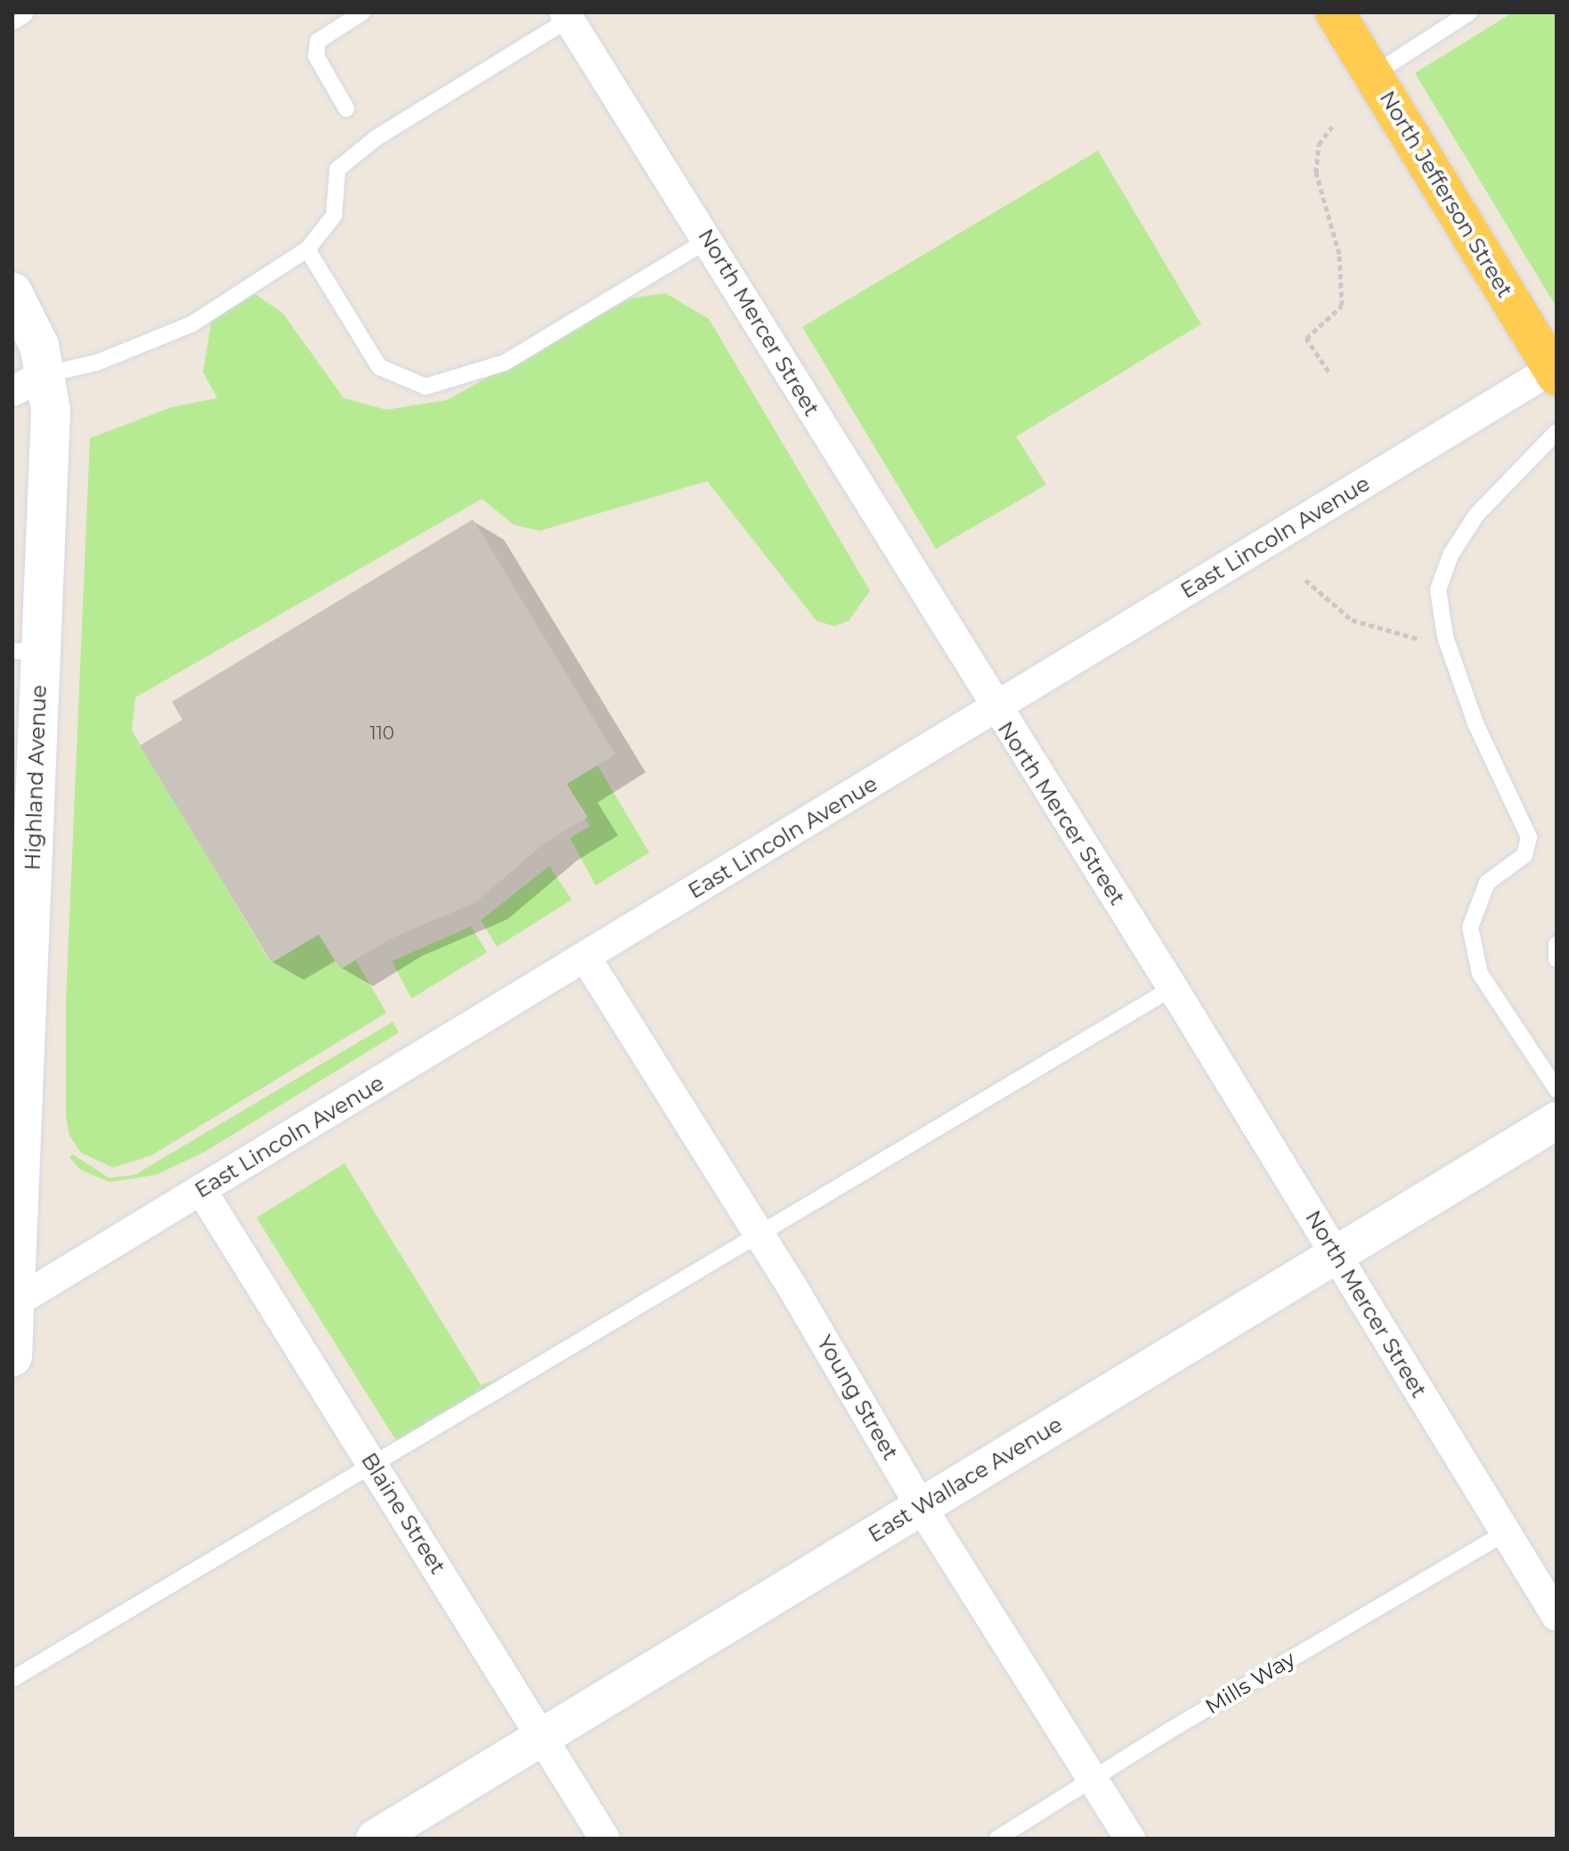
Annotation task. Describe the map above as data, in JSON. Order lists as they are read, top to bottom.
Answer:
{
  "streets": {
    "main road": ["North Jefferson Street", "Highland Avenue"],
    "street": [
      "North Mercer Street",
      "East Lincoln Avenue",
      "Young Street",
      "East Wallace Avenue",
      "Blaine Street"
    ],
    "lane": ["Mills Way"]
  },
  "crossings": [
    ["North Jefferson Street", "East Lincoln Avenue"],
    ["North Mercer Street", "East Lincoln Avenue"],
    ["North Mercer Street", "East Wallace Avenue"],
    ["North Mercer Street", "Mills Way"],
    ["East Lincoln Avenue", "Highland Avenue"],
    ["East Lincoln Avenue", "Young Street"],
    ["East Lincoln Avenue", "Blaine Street"],
    ["Young Street", "East Wallace Avenue"],
    ["Young Street", "Mills Way"],
    ["East Wallace Avenue", "Blaine Street"]
  ],
  "house_numbers": ["110"]
}
